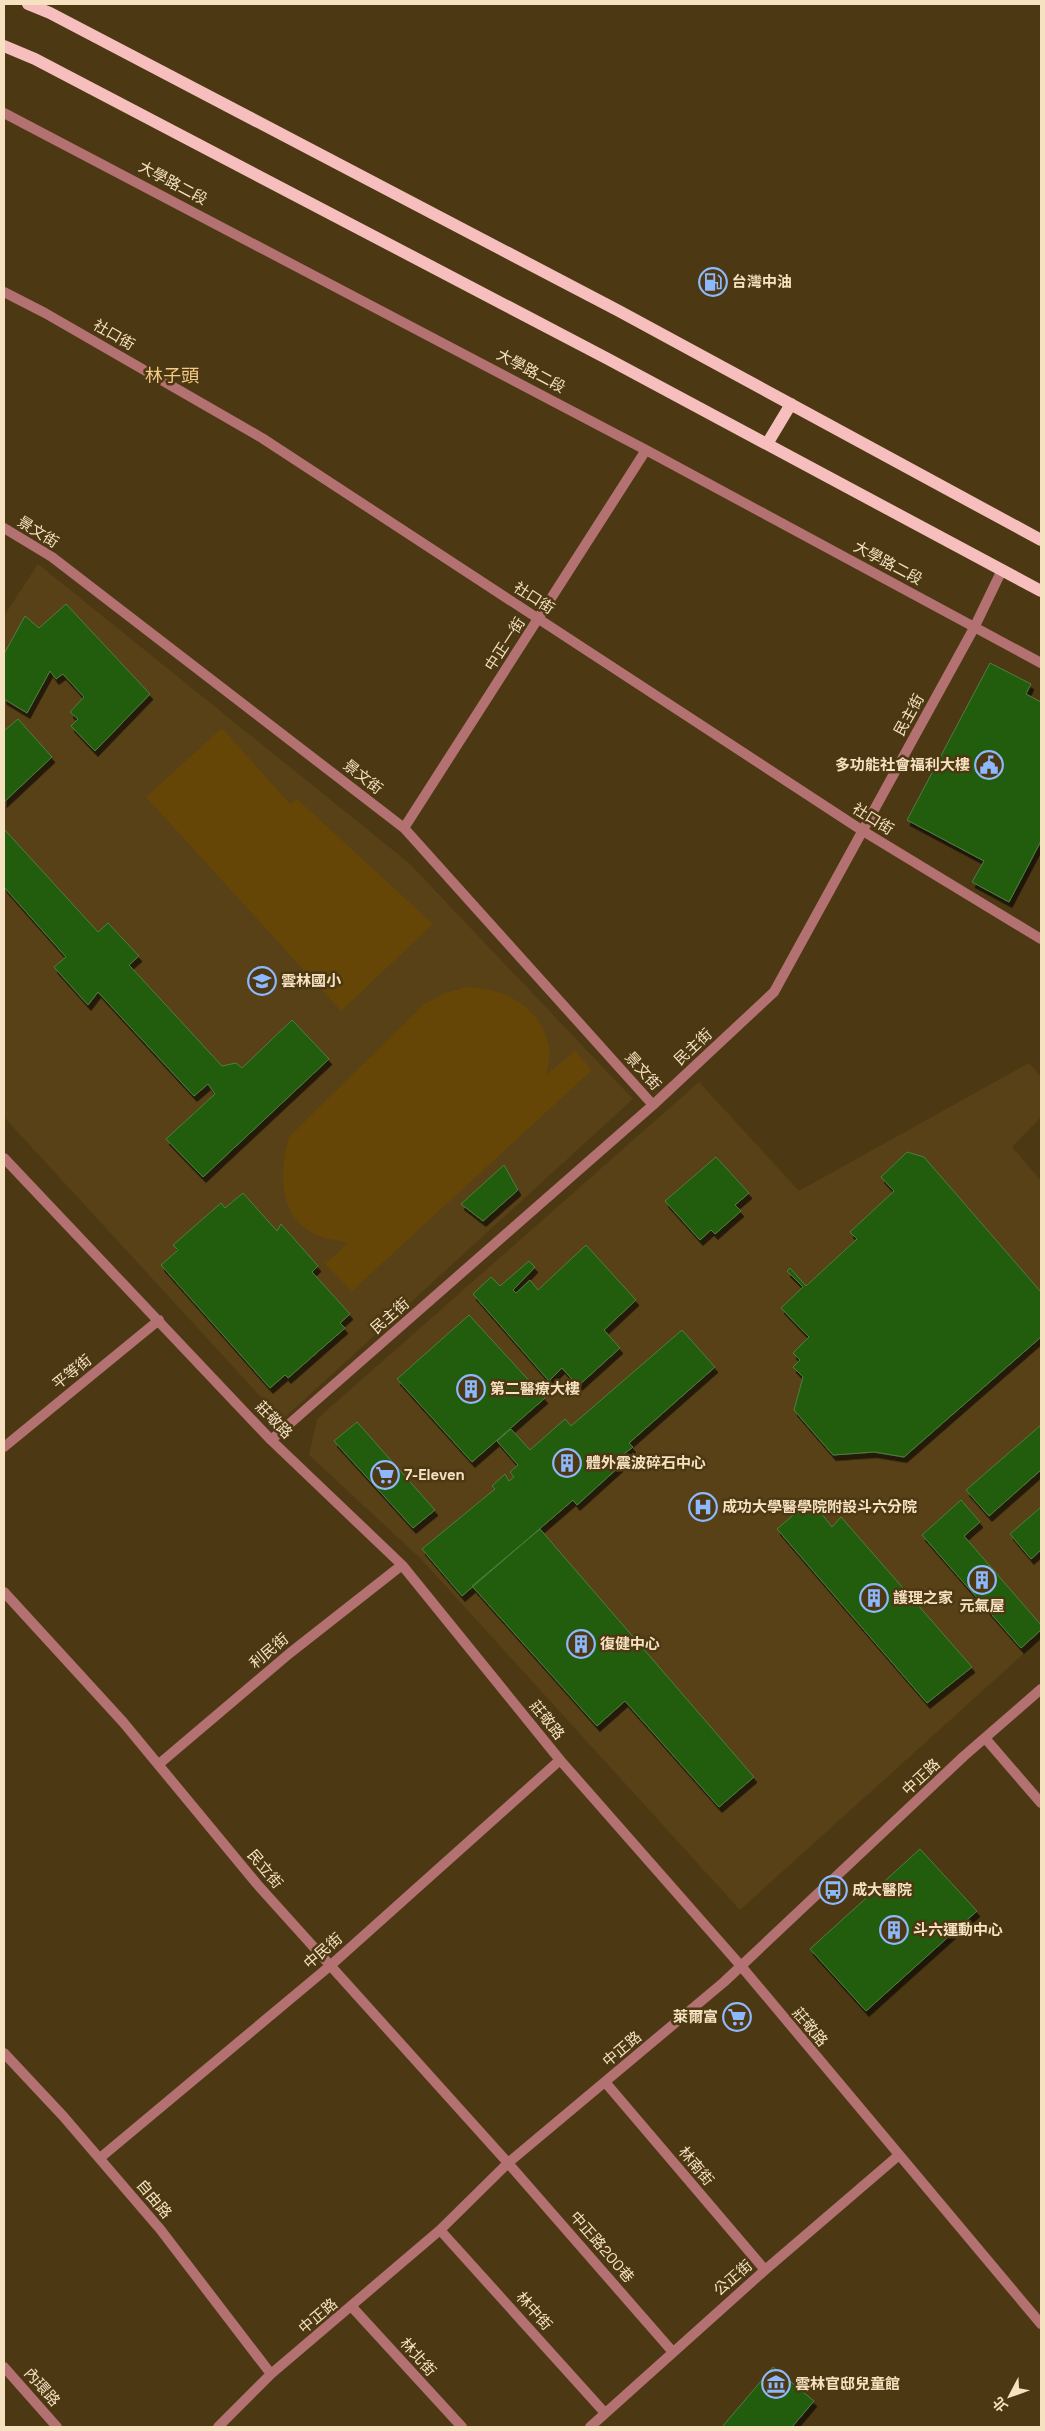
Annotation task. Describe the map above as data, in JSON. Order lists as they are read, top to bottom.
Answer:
{
  "streets": {
    "street": [
      "大學路二段",
      "社口街",
      "景文街",
      "中正一街",
      "民主街",
      "平等街",
      "莊敬路",
      "利民街",
      "中正路",
      "民立街",
      "中民街",
      "林南街",
      "自由路",
      "中正路200巷",
      "公正街",
      "林中街",
      "林北街",
      "內環路"
    ]
  },
  "crossings": [
    ["大學路二段", "中正一街"],
    ["大學路二段", "民主街"],
    ["社口街", "中正一街"],
    ["社口街", "民主街"],
    ["景文街", "中正一街"],
    ["景文街", "民主街"],
    ["民主街", "莊敬路"],
    ["平等街", "莊敬路"],
    ["莊敬路", "利民街"],
    ["莊敬路", "中正路"],
    ["莊敬路", "中民街"],
    ["莊敬路", "公正街"],
    ["利民街", "民立街"],
    ["中正路", "民立街"],
    ["中正路", "林南街"],
    ["中正路", "自由路"],
    ["中正路", "中正路200巷"],
    ["中正路", "林中街"],
    ["中正路", "林北街"],
    ["民立街", "中民街"],
    ["民立街", "中正路200巷"],
    ["中民街", "自由路"],
    ["林南街", "公正街"],
    ["中正路200巷", "公正街"],
    ["公正街", "林中街"]
  ],
  "districts": ["林子頭"],
  "places": {
    "fuel station": ["台灣中油"],
    "public building": ["多功能社會福利大樓"],
    "school or university": ["雲林國小"],
    "building": [
      "第二醫療大樓",
      "體外震波碎石中心",
      "元氣屋",
      "護理之家",
      "復健中心",
      "斗六運動中心"
    ],
    "supermarket": ["7-Eleven", "萊爾富"],
    "hospital": ["成功大學醫學院附設斗六分院"],
    "bus stop": ["成大醫院"],
    "museum": ["雲林官邸兒童館"]
  },
  "north": "bottom left"
}
